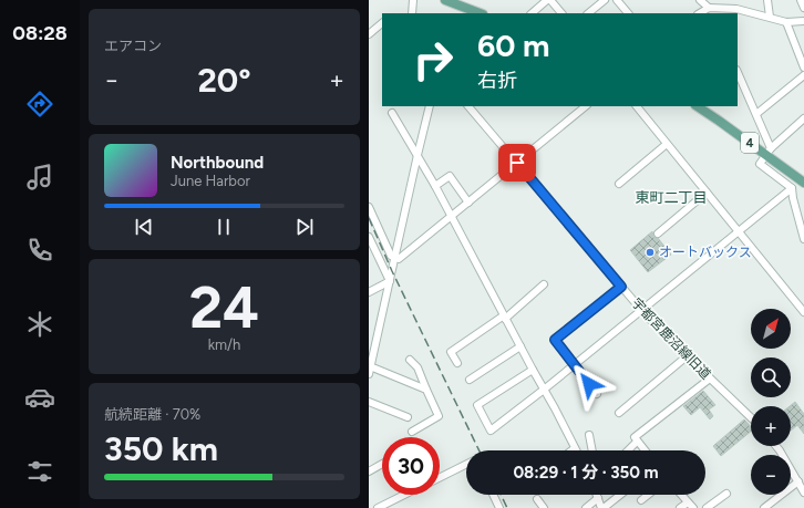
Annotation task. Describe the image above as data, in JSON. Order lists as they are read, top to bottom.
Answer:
{
  "streets": {
    "main road": ["4"],
    "street": ["宇都宮鹿沼線旧道"]
  },
  "districts": ["東町二丁目"],
  "places": ["オートバックス"],
  "north": "top right",
  "page": {
    "tabs": "08:28",
    "tile": [
      "エアコン",
      ["24", "km/h"],
      ["航続距離 · 70%", "350 km"]
    ],
    "turn": ["60 m", "右折"],
    "heat": ["−", "20°", "+"],
    "song": ["Northbound", "June Harbor"],
    "map_buttons": ["+", "−"],
    "limit": "30",
    "trip": "08:29 · 1 分 · 350 m"
  }
}
